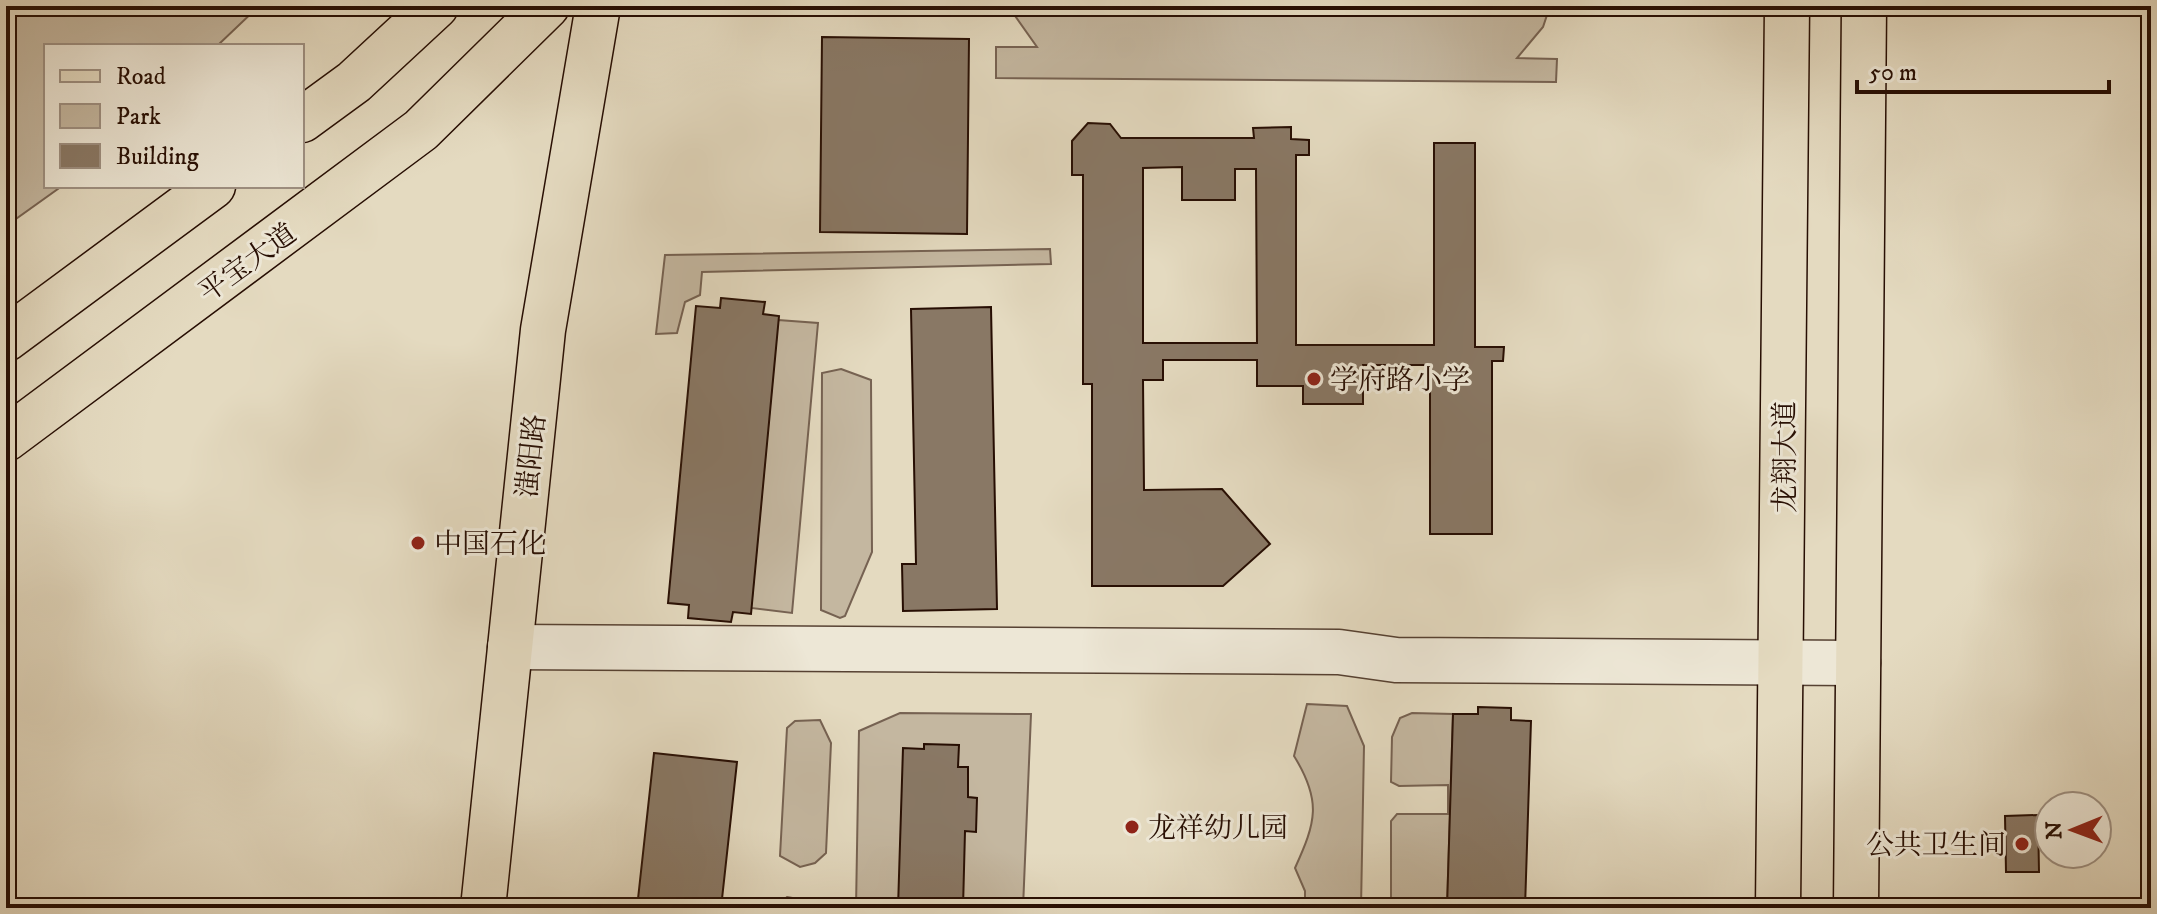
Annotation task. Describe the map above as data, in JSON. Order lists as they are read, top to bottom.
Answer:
{
  "streets": {
    "main road": ["平宝大道", "滍阳路", "龙翔大道"]
  },
  "places": [
    "学府路小学",
    "中国石化",
    "龙祥幼儿园",
    "公共卫生间"
  ],
  "legend": ["Road", "Park", "Building"],
  "scale_bar": "50 m",
  "north": "left"
}
